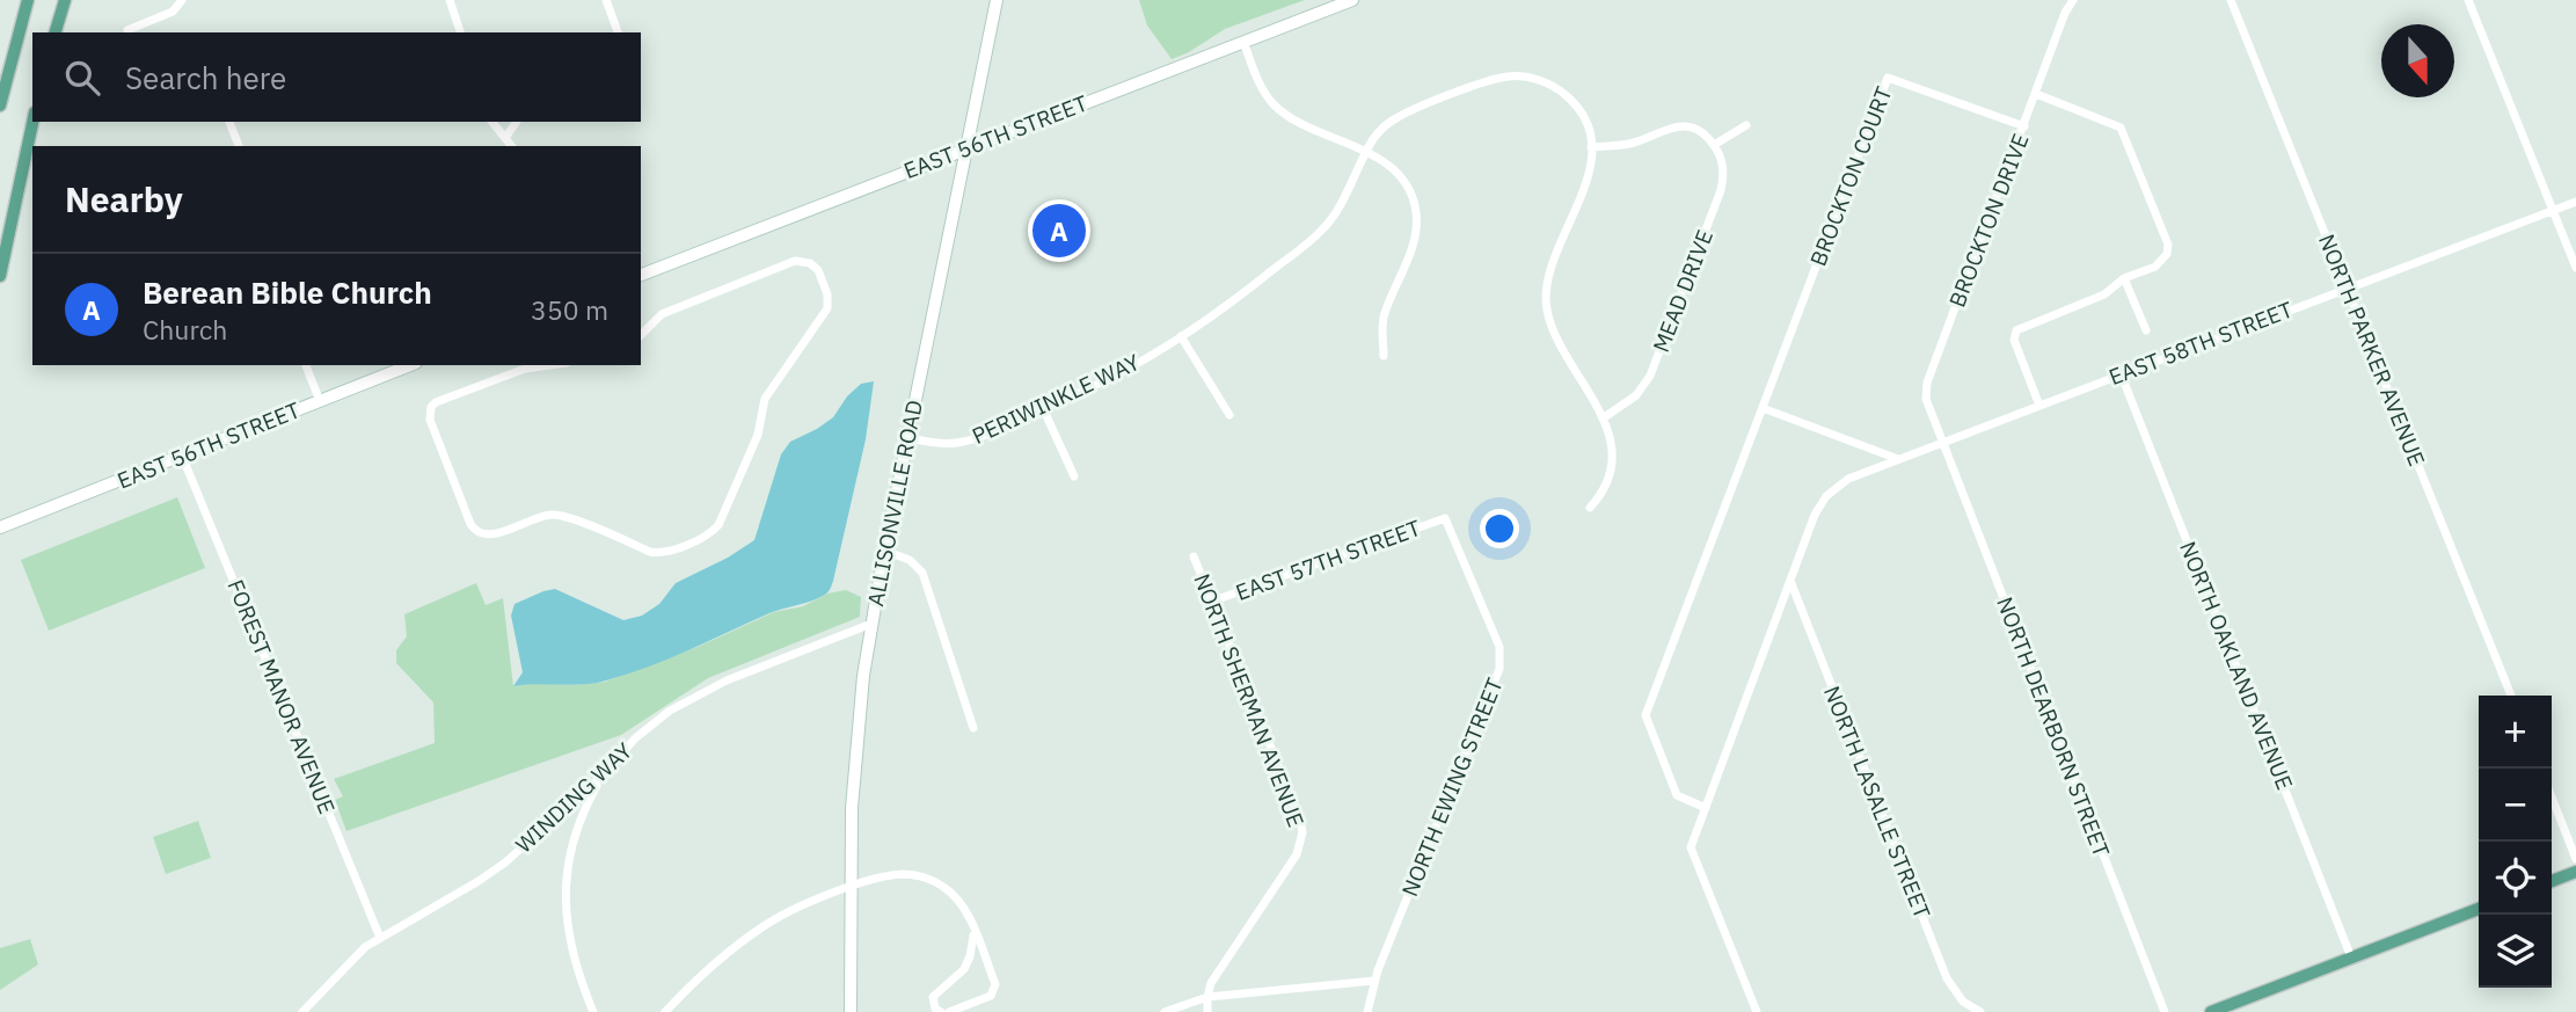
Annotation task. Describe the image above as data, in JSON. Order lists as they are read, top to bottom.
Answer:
{
  "streets": {
    "street": [
      "EAST 56TH STREET",
      "BROCKTON COURT",
      "BROCKTON DRIVE",
      "MEAD DRIVE",
      "EAST 58TH STREET",
      "NORTH PARKER AVENUE",
      "PERIWINKLE WAY",
      "ALLISONVILLE ROAD",
      "EAST 57TH STREET",
      "NORTH OAKLAND AVENUE",
      "FOREST MANOR AVENUE",
      "NORTH SHERMAN AVENUE",
      "NORTH DEARBORN STREET",
      "NORTH EWING STREET",
      "WINDING WAY",
      "NORTH LASALLE STREET"
    ]
  },
  "crossings": [
    ["EAST 56TH STREET", "ALLISONVILLE ROAD"],
    ["EAST 56TH STREET", "FOREST MANOR AVENUE"],
    ["BROCKTON COURT", "BROCKTON DRIVE"],
    ["BROCKTON DRIVE", "EAST 58TH STREET"],
    ["BROCKTON DRIVE", "NORTH DEARBORN STREET"],
    ["EAST 58TH STREET", "NORTH PARKER AVENUE"],
    ["EAST 58TH STREET", "NORTH OAKLAND AVENUE"],
    ["EAST 58TH STREET", "NORTH DEARBORN STREET"],
    ["EAST 58TH STREET", "NORTH LASALLE STREET"],
    ["PERIWINKLE WAY", "ALLISONVILLE ROAD"],
    ["ALLISONVILLE ROAD", "WINDING WAY"],
    ["EAST 57TH STREET", "NORTH SHERMAN AVENUE"],
    ["EAST 57TH STREET", "NORTH EWING STREET"],
    ["FOREST MANOR AVENUE", "WINDING WAY"]
  ],
  "north": "bottom",
  "page": {
    "search": "Search here",
    "heading": "Nearby",
    "pins": "A",
    "list": [
      {
        "mark": "A",
        "name": "Berean Bible Church",
        "note": "Church",
        "value": "350 m"
      }
    ],
    "map_buttons": ["+", "−"]
  }
}
